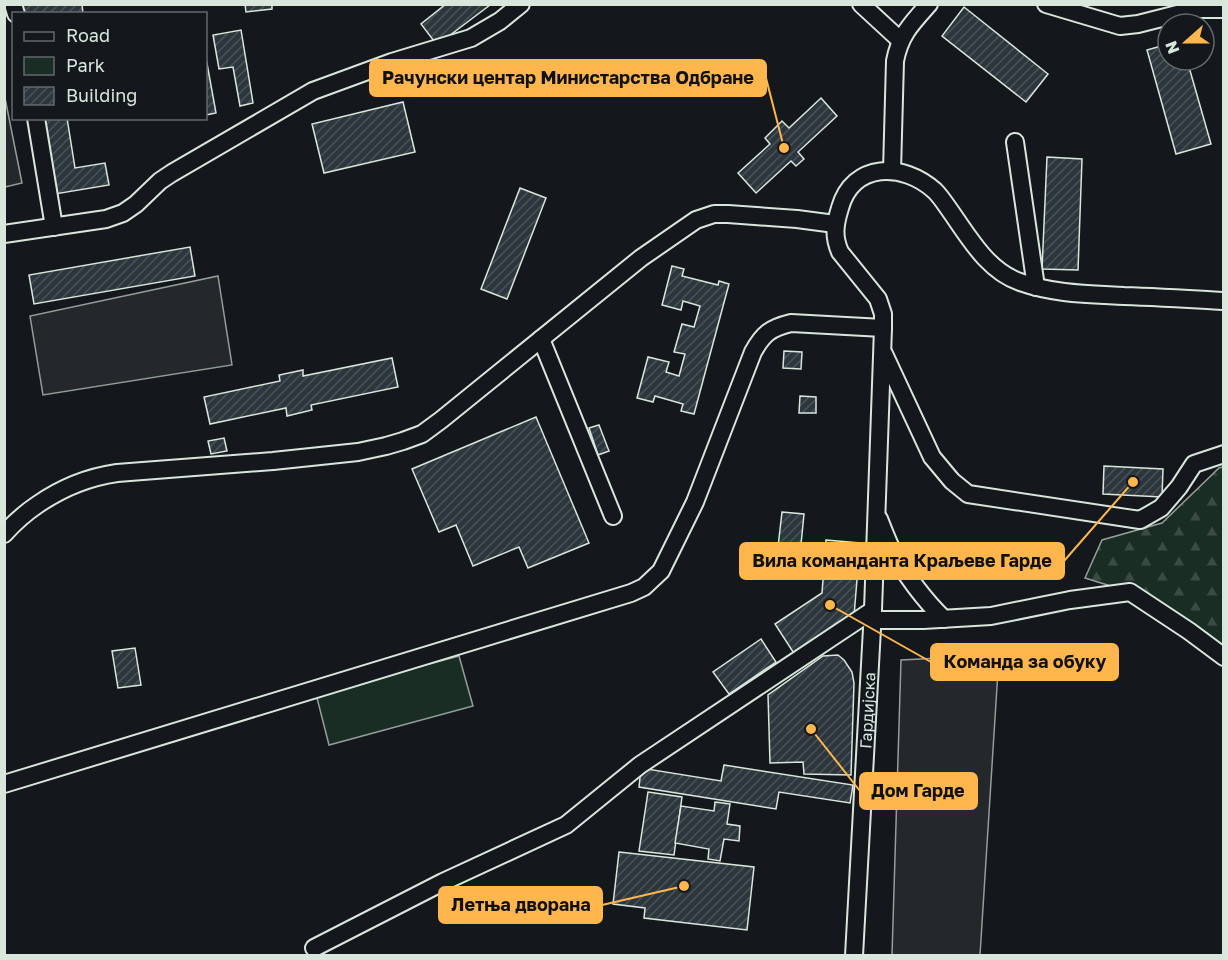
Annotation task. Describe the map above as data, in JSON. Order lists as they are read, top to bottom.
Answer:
{
  "streets": {
    "lane": ["Гардијска"]
  },
  "places": [
    "Рачунски центар Министарства Одбране",
    "Вила команданта Краљеве Гарде",
    "Команда за обуку",
    "Дом Гарде",
    "Летња дворана"
  ],
  "legend": ["Road", "Park", "Building"],
  "north": "left"
}
